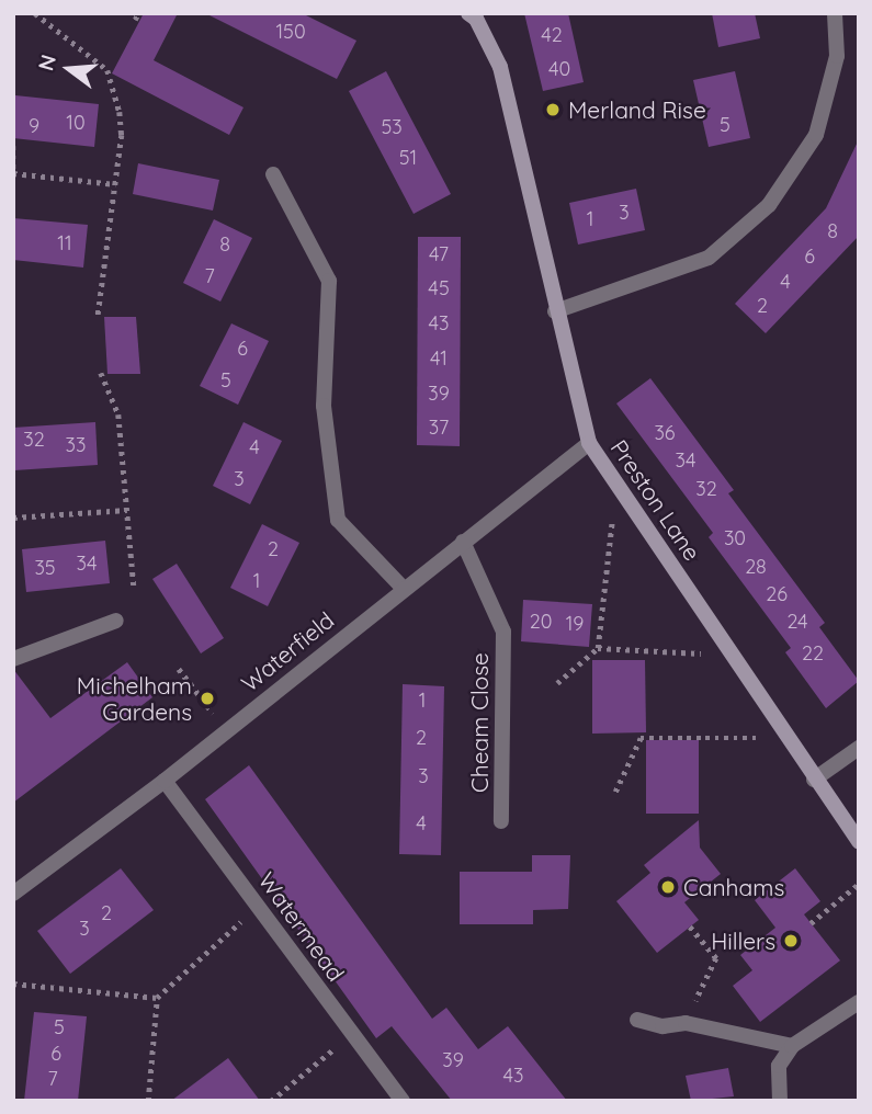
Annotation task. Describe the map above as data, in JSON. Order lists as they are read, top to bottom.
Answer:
{
  "streets": {
    "street": [
      "Preston Lane",
      "Waterfield",
      "Cheam Close",
      "Watermead"
    ]
  },
  "crossings": [
    ["Preston Lane", "Waterfield"],
    ["Waterfield", "Cheam Close"],
    ["Waterfield", "Watermead"]
  ],
  "places": [
    "Merland Rise",
    "Michelham Gardens",
    "Canhams",
    "Hillers"
  ],
  "house_numbers": [
    "150",
    "42",
    "40",
    "10",
    "5",
    "9",
    "53",
    "51",
    "3",
    "1",
    "8",
    "11",
    "8",
    "47",
    "6",
    "7",
    "4",
    "45",
    "2",
    "43",
    "6",
    "41",
    "5",
    "39",
    "37",
    "36",
    "32",
    "33",
    "4",
    "34",
    "3",
    "32",
    "30",
    "2",
    "34",
    "28",
    "35",
    "1",
    "26",
    "20",
    "24",
    "19",
    "22",
    "1",
    "2",
    "3",
    "4",
    "2",
    "3",
    "5",
    "6",
    "39",
    "43",
    "7"
  ],
  "north": "left"
}
